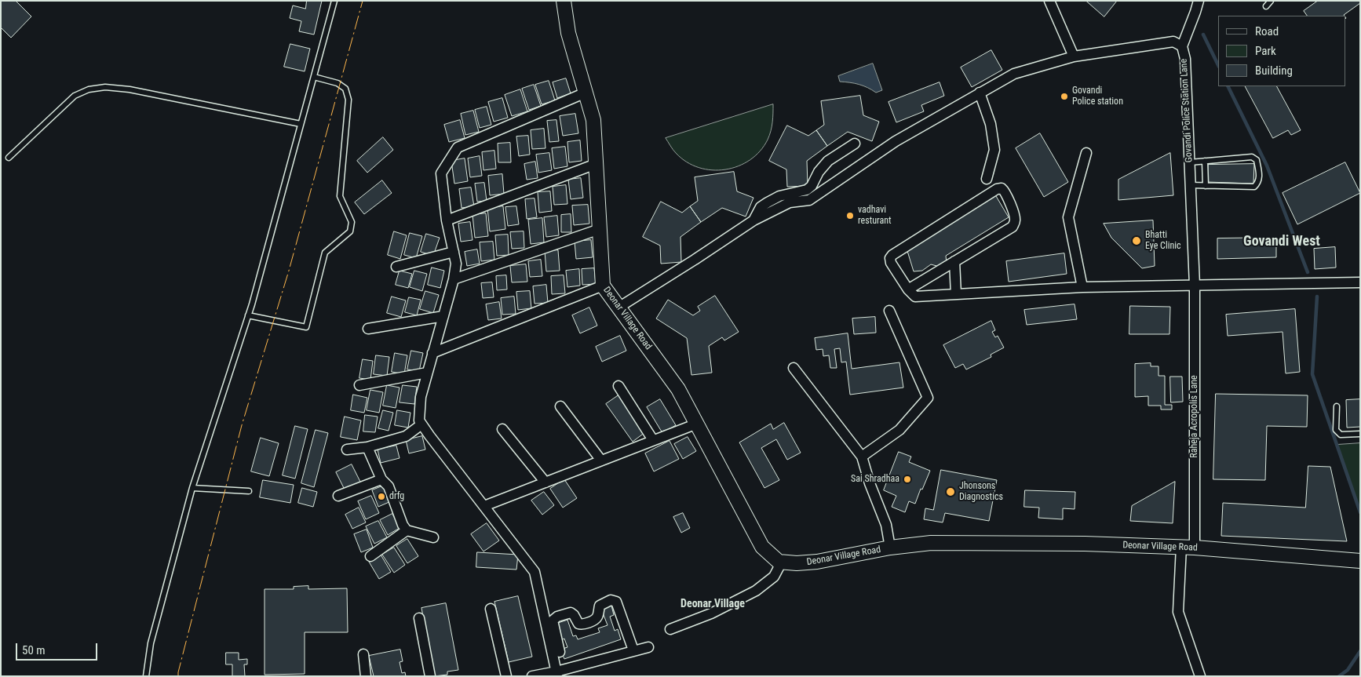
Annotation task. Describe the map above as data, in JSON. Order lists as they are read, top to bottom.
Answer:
{
  "streets": {
    "main road": ["Deonar Village Road"],
    "street": ["Govandi Police Station Lane", "Raheja Acropolis Lane"]
  },
  "crossings": [
    ["Govandi Police Station Lane", "Raheja Acropolis Lane"],
    ["Deonar Village Road", "Raheja Acropolis Lane"]
  ],
  "districts": ["Govandi West", "Deonar Village"],
  "places": [
    "Govandi Police station",
    "vadhavi resturant",
    "Bhatti Eye Clinic",
    "Sai Shradhaa",
    "Jhonsons Diagnostics",
    "drfg"
  ],
  "legend": ["Road", "Park", "Building"],
  "scale_bar": "50 m"
}
